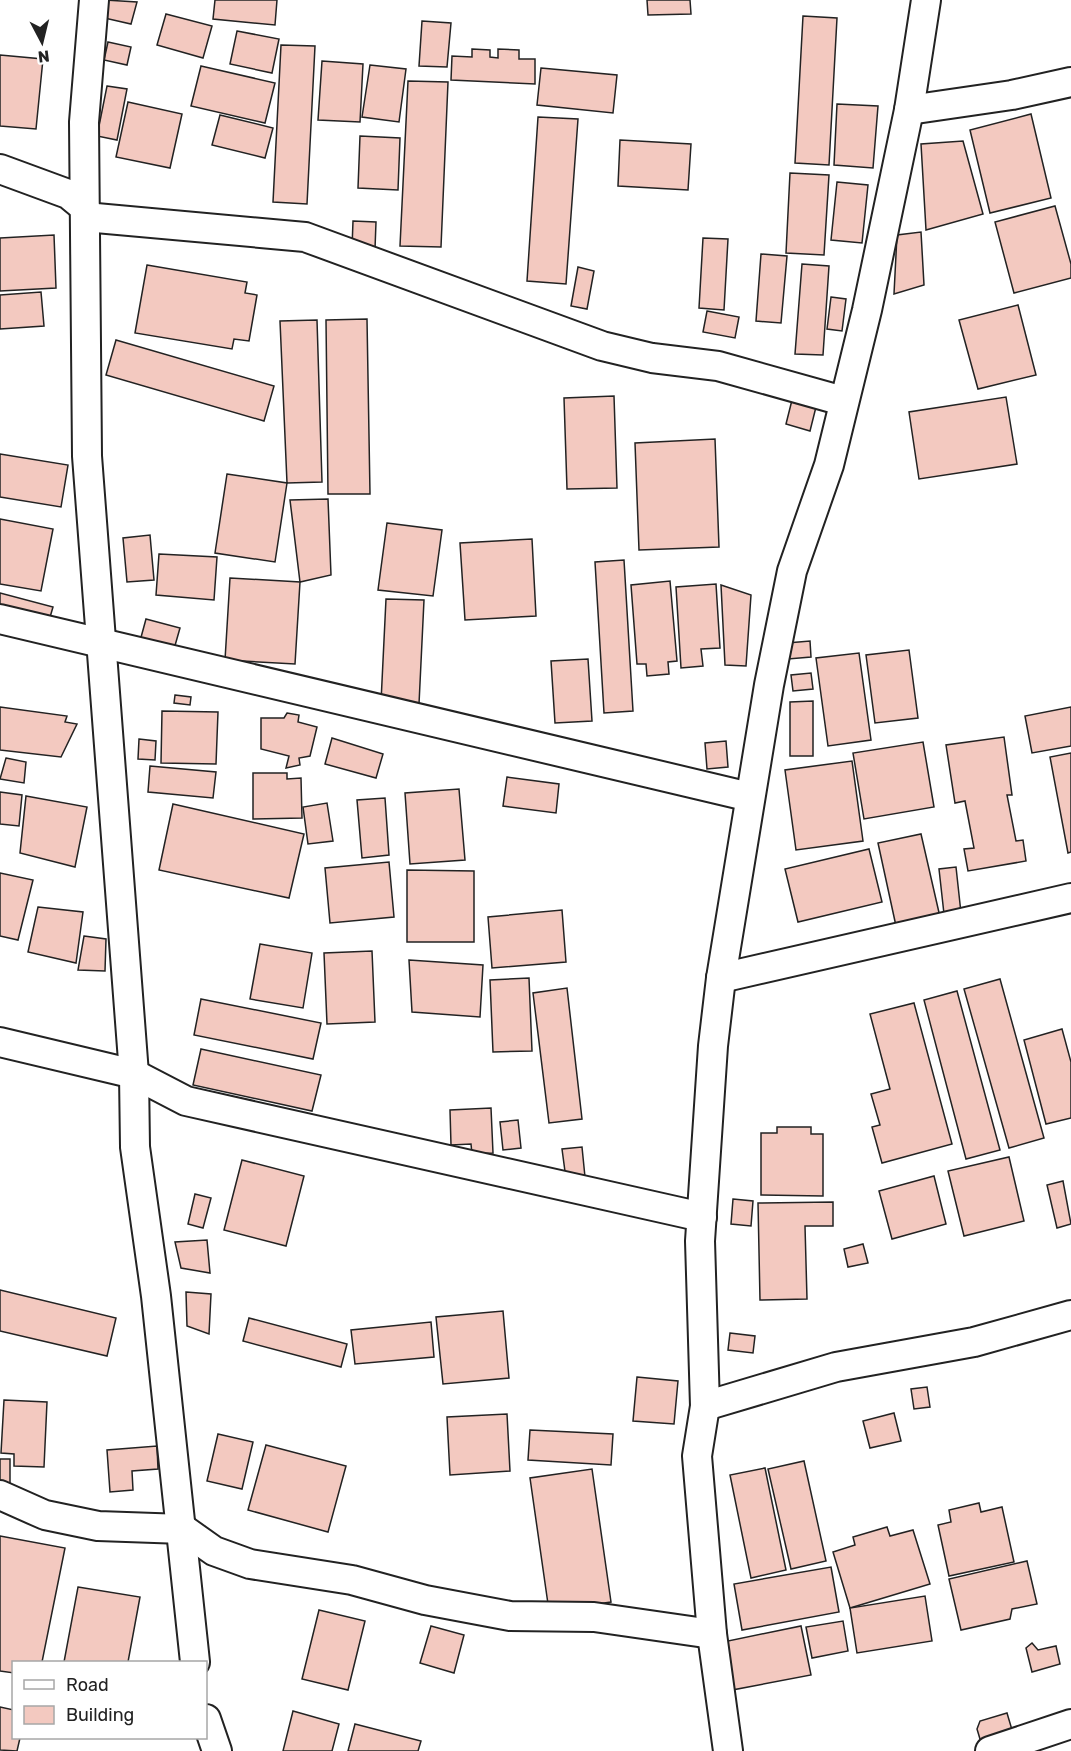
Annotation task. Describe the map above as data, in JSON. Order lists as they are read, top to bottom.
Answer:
{
  "legend": ["Road", "Building"],
  "north": "bottom"
}
